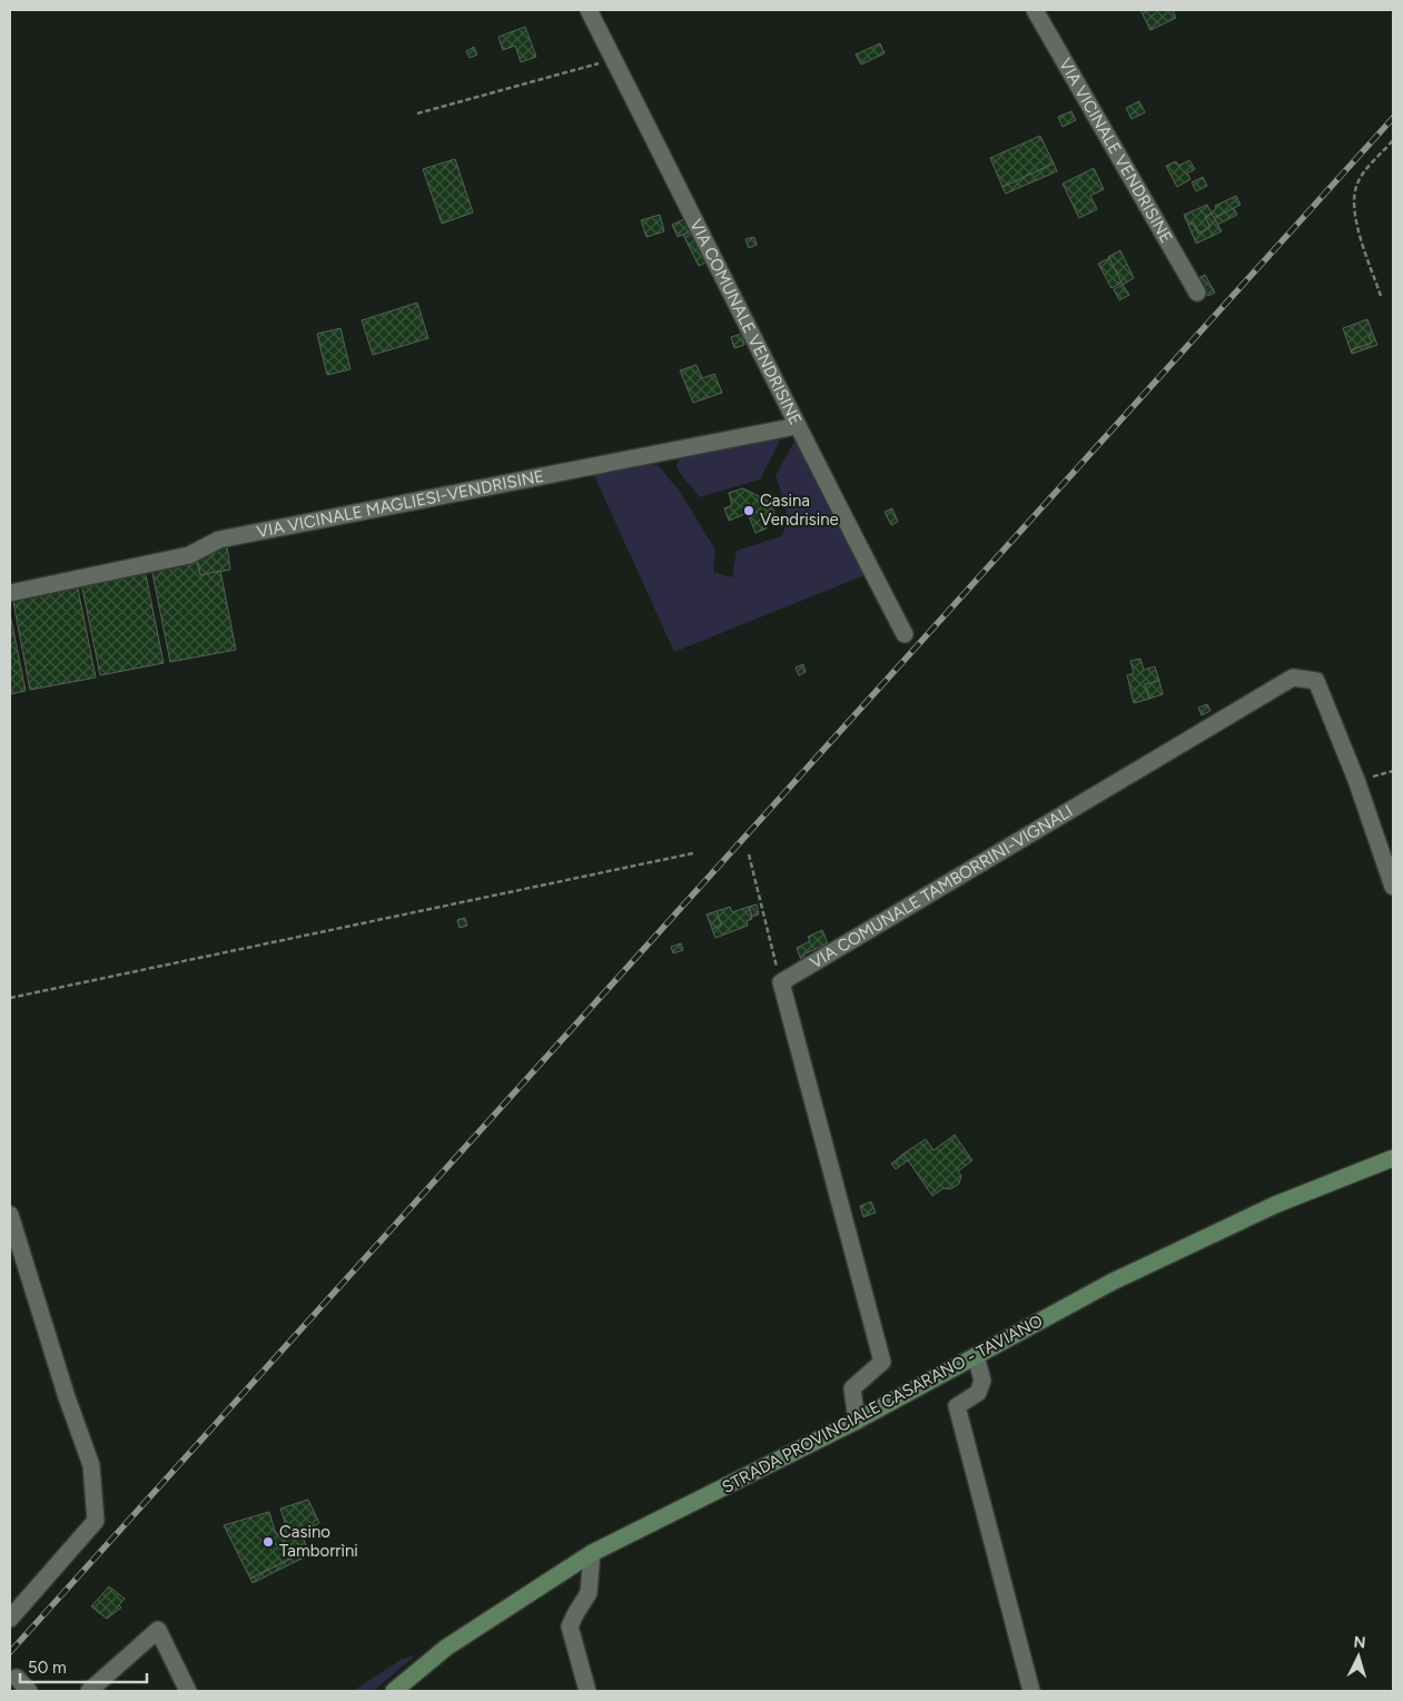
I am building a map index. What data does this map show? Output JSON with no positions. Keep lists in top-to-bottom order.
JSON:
{
  "streets": {
    "main road": ["STRADA PROVINCIALE CASARANO - TAVIANO"],
    "street": [
      "VIA VICINALE VENDRISINE",
      "VIA COMUNALE VENDRISINE",
      "VIA VICINALE MAGLIESI-VENDRISINE",
      "VIA COMUNALE TAMBORRINI-VIGNALI"
    ]
  },
  "crossings": [
    ["VIA COMUNALE VENDRISINE", "VIA VICINALE MAGLIESI-VENDRISINE"]
  ],
  "places": ["Casina Vendrisine", "Casino Tamborrìni"],
  "scale_bar": "50 m",
  "north": "top"
}
